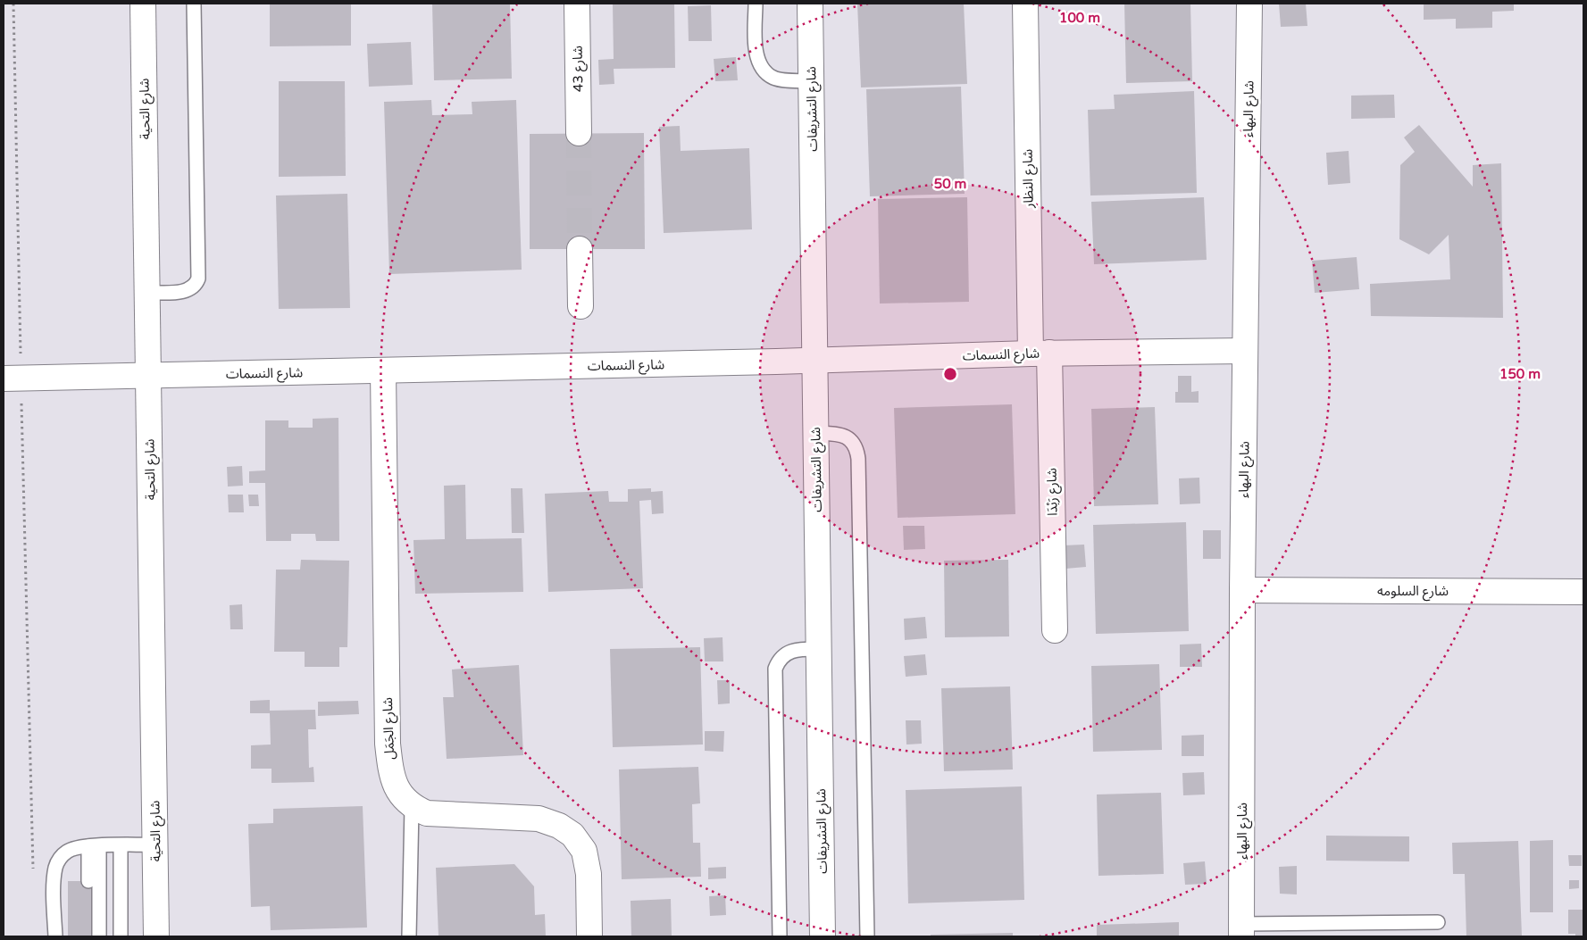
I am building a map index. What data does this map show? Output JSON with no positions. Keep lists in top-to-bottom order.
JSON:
{
  "streets": {
    "street": [
      "شارع 43",
      "شارع التحية",
      "شارع التشريفات",
      "شارع البهاء",
      "شارع النظار",
      "شارع النسمات",
      "شارع رَبْدَا",
      "شارع السلومه",
      "شارع الجَمَل"
    ]
  },
  "crossings": [
    ["شارع التحية", "شارع النسمات"],
    ["شارع التشريفات", "شارع النسمات"],
    ["شارع البهاء", "شارع النسمات"],
    ["شارع البهاء", "شارع السلومه"],
    ["شارع النظار", "شارع النسمات"],
    ["شارع النظار", "شارع رَبْدَا"],
    ["شارع النسمات", "شارع رَبْدَا"],
    ["شارع النسمات", "شارع الجَمَل"]
  ],
  "rings": ["100 m", "50 m", "150 m"]
}
